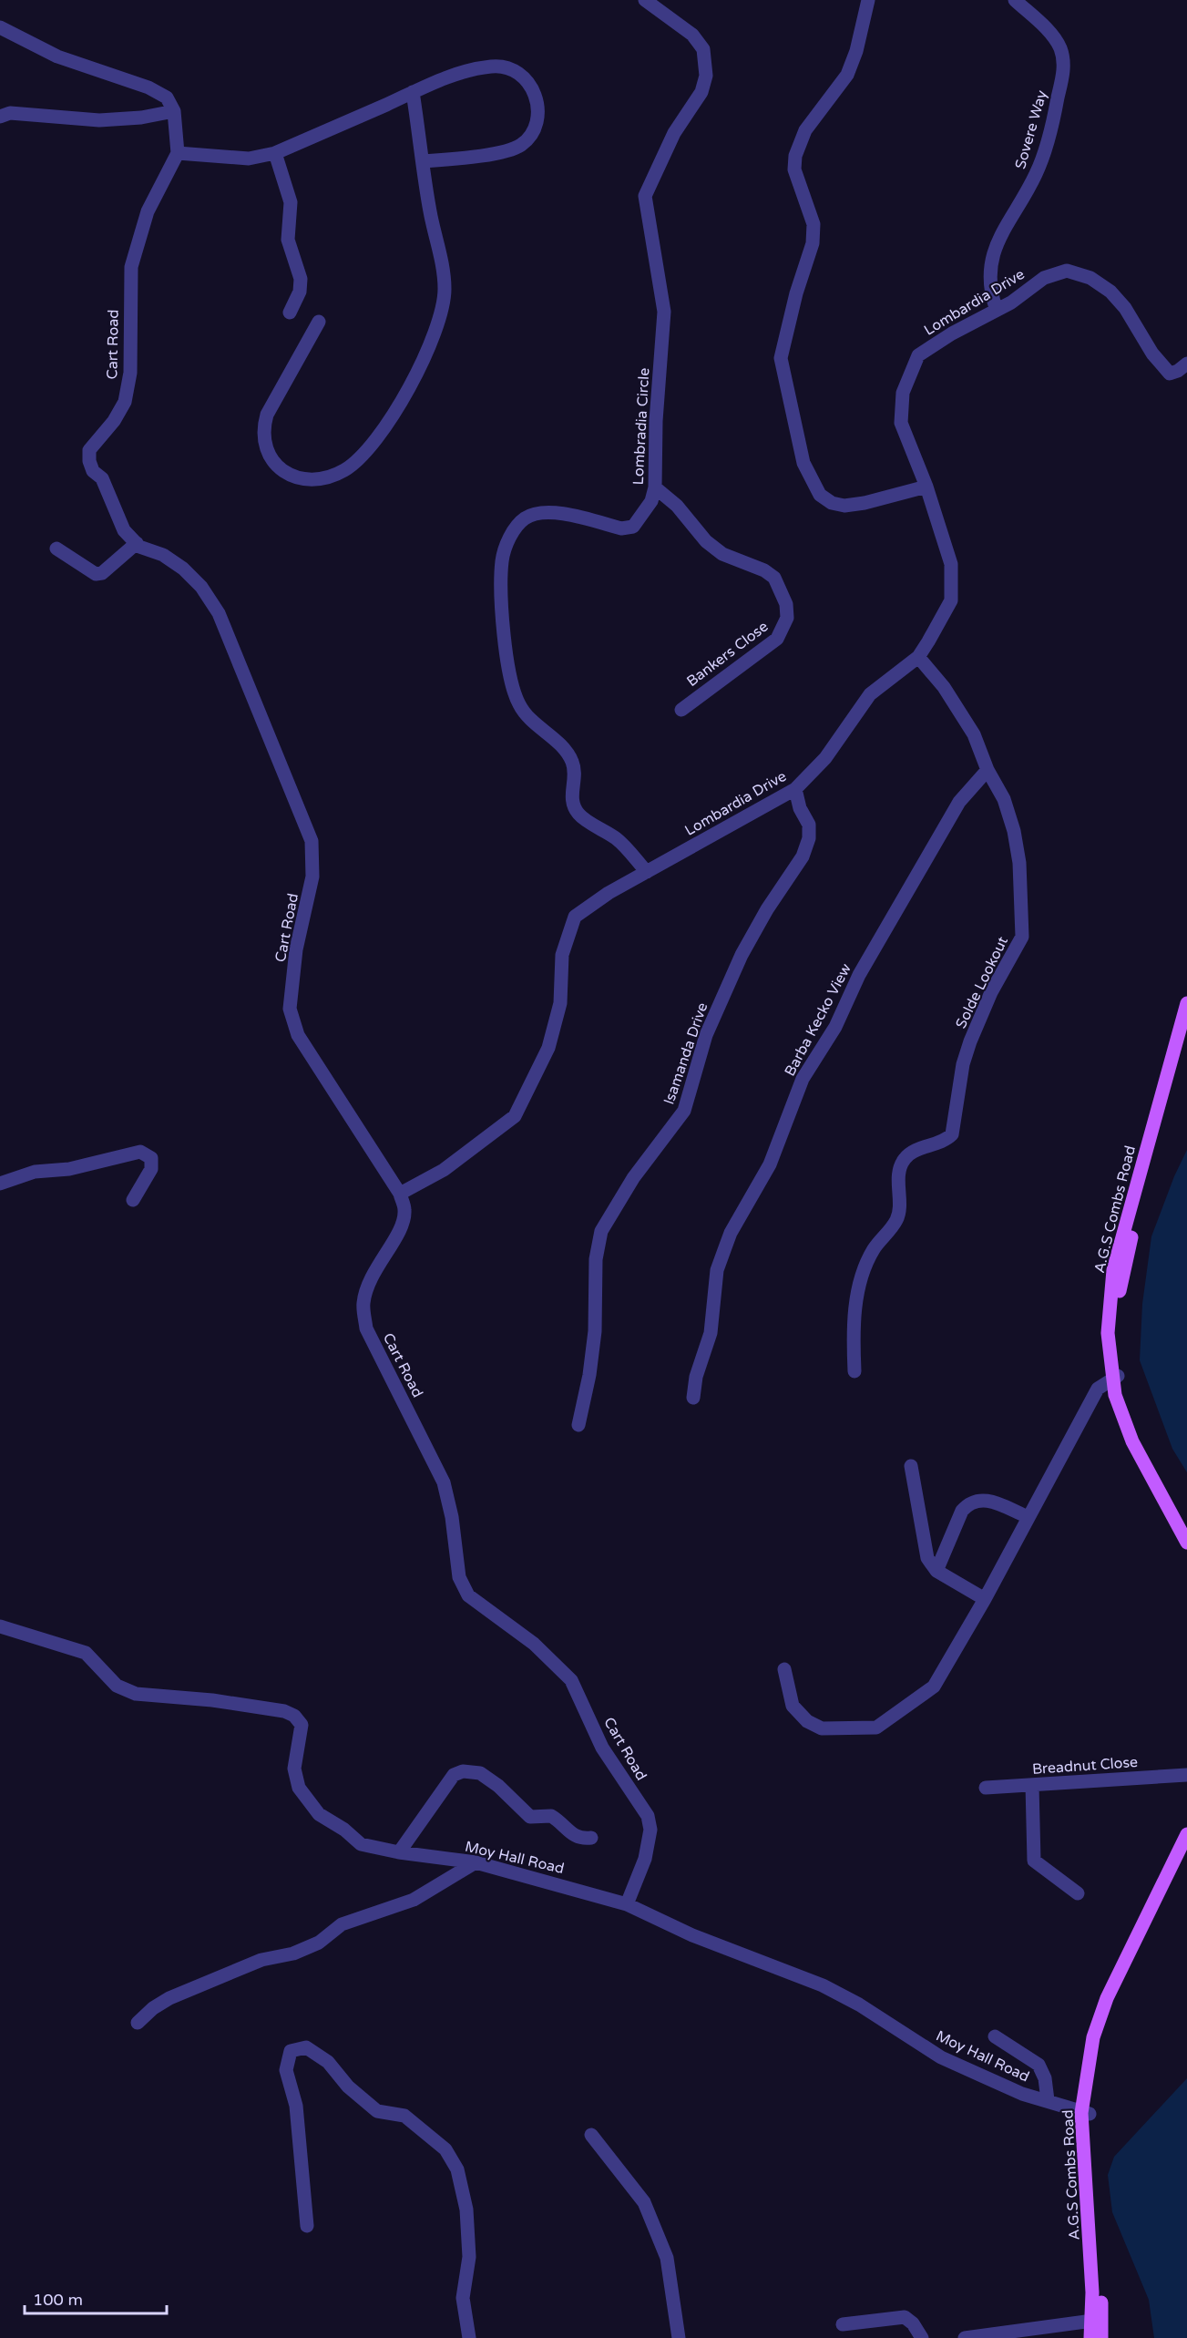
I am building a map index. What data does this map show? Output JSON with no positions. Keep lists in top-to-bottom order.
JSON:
{
  "streets": {
    "main road": ["A.G.S Combs Road"],
    "street": [
      "Sovere Way",
      "Lombardia Drive",
      "Cart Road",
      "Lombradia Circle",
      "Bankers Close",
      "Solde Lookout",
      "Barba Kecko View",
      "Isamanda Drive",
      "Breadnut Close",
      "Moy Hall Road"
    ]
  },
  "crossings": [
    ["Sovere Way", "Lombardia Drive"],
    ["Lombardia Drive", "Cart Road"],
    ["Lombardia Drive", "Lombradia Circle"],
    ["Lombardia Drive", "Solde Lookout"],
    ["Lombardia Drive", "Isamanda Drive"],
    ["Cart Road", "Moy Hall Road"],
    ["Lombradia Circle", "Bankers Close"],
    ["Solde Lookout", "Barba Kecko View"],
    ["A.G.S Combs Road", "Moy Hall Road"]
  ],
  "scale_bar": "100 m"
}
